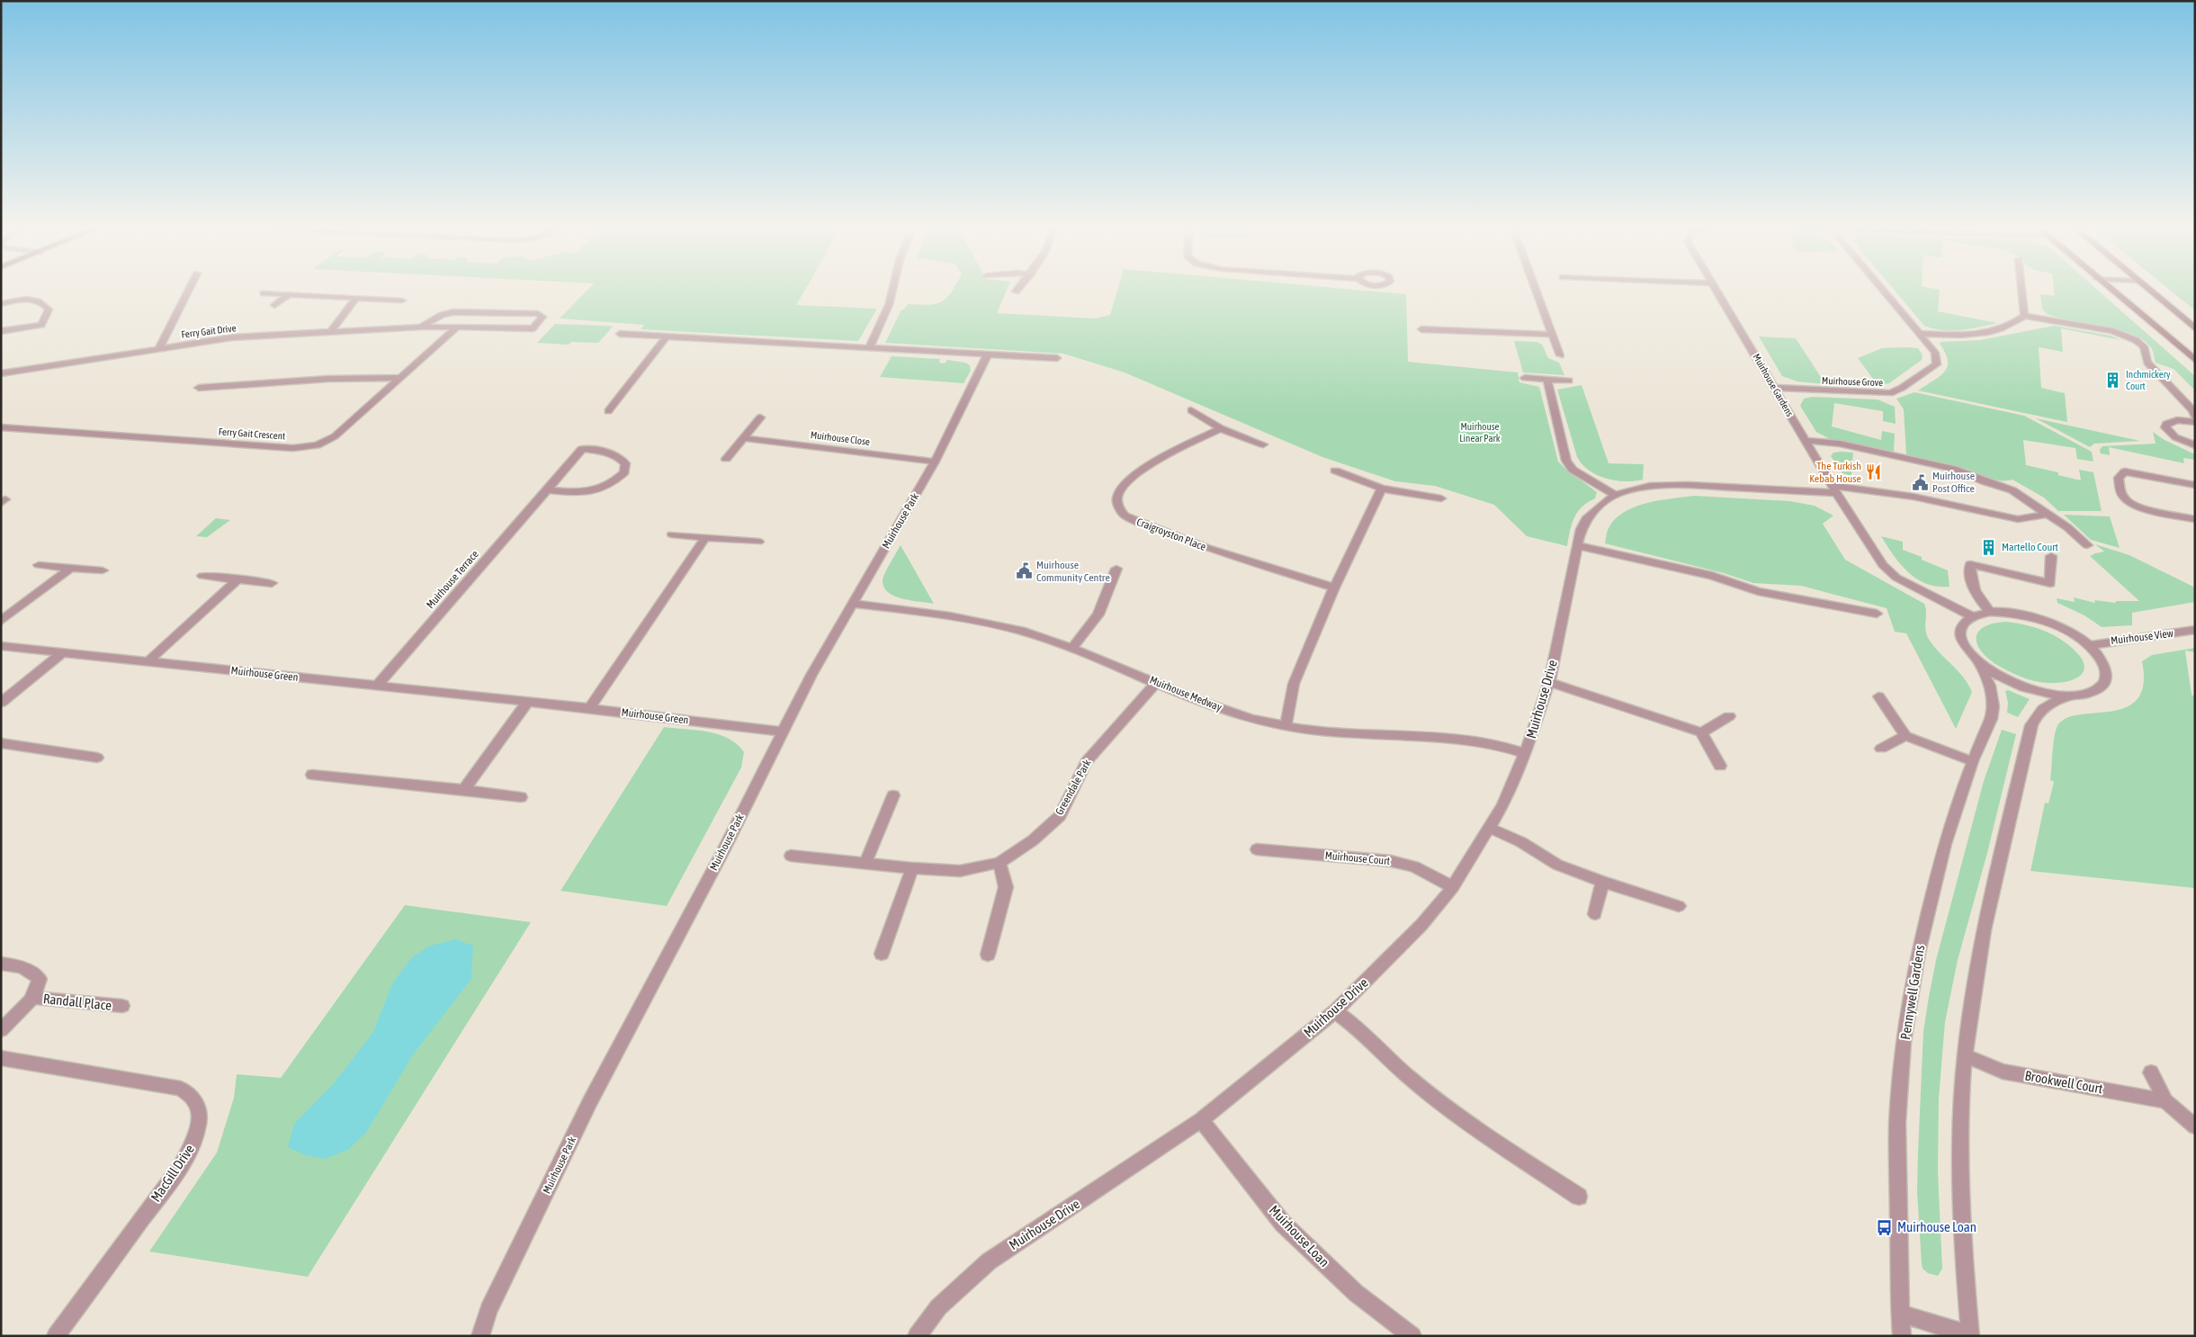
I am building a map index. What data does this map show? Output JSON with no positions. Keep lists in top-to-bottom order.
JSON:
{
  "streets": {
    "street": [
      "Ferry Gait Drive",
      "Muirhouse Grove",
      "Muirhouse Gardens",
      "Ferry Gait Crescent",
      "Muirhouse Close",
      "Muirhouse Park",
      "Craigroyston Place",
      "Muirhouse Terrace",
      "Muirhouse View",
      "Muirhouse Green",
      "Muirhouse Medway",
      "Muirhouse Drive",
      "Greendale Park",
      "Muirhouse Court",
      "Pennywell Gardens",
      "Randall Place",
      "Brookwell Court",
      "MacGill Drive",
      "Muirhouse Loan"
    ]
  },
  "crossings": [
    ["Ferry Gait Drive", "Ferry Gait Crescent"],
    ["Muirhouse Grove", "Muirhouse Gardens"],
    ["Muirhouse Gardens", "Muirhouse Drive"],
    ["Muirhouse Gardens", "Pennywell Gardens"],
    ["Muirhouse Close", "Muirhouse Park"],
    ["Muirhouse Park", "Muirhouse Green"],
    ["Muirhouse Park", "Muirhouse Medway"],
    ["Muirhouse Terrace", "Muirhouse Green"],
    ["Muirhouse View", "Pennywell Gardens"],
    ["Muirhouse Medway", "Muirhouse Drive"],
    ["Muirhouse Medway", "Greendale Park"],
    ["Muirhouse Drive", "Muirhouse Court"],
    ["Muirhouse Drive", "Muirhouse Loan"],
    ["Pennywell Gardens", "Brookwell Court"]
  ],
  "parks": ["Muirhouse Linear Park"],
  "places": {
    "building": ["Inchmickery Court", "Martello Court"],
    "restaurant": ["The Turkish Kebab House"],
    "public building": ["Muirhouse Post Office", "Muirhouse Community Centre"],
    "bus stop": ["Muirhouse Loan"]
  }
}
